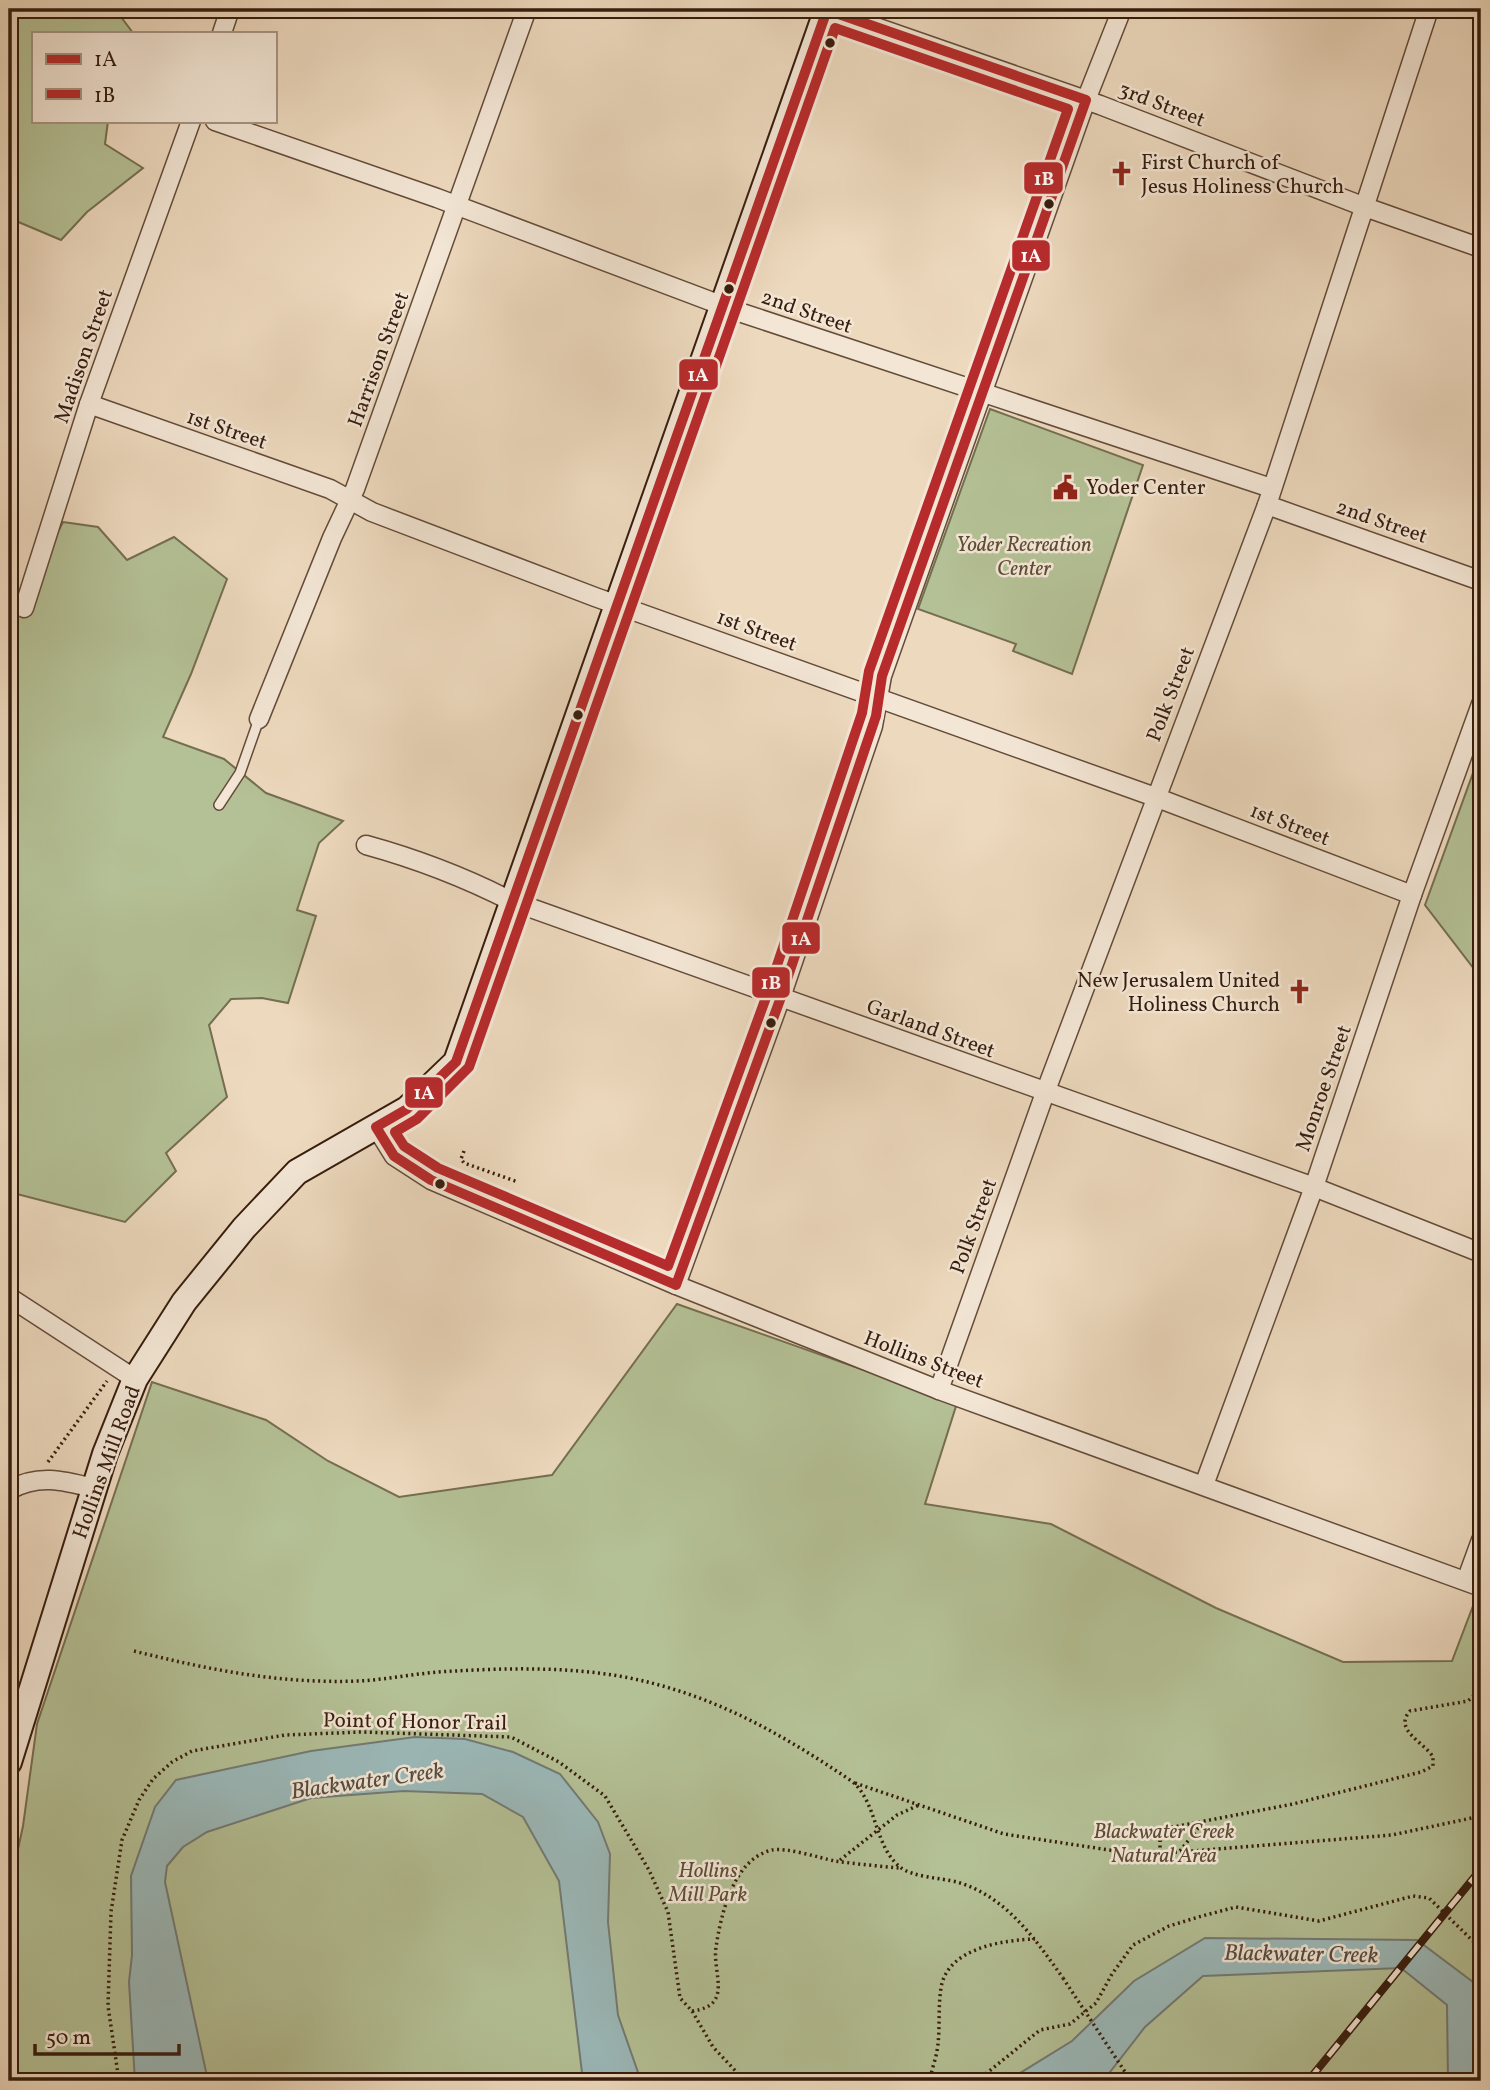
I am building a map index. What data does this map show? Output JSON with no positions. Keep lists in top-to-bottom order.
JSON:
{
  "streets": {
    "street": [
      "3rd Street",
      "2nd Street",
      "Madison Street",
      "Harrison Street",
      "1st Street",
      "Polk Street",
      "Garland Street",
      "Monroe Street",
      "Hollins Street",
      "Hollins Mill Road"
    ],
    "path": ["Point of Honor Trail"]
  },
  "crossings": [
    ["3rd Street", "Polk Street"],
    ["3rd Street", "Hollins Mill Road"],
    ["2nd Street", "Harrison Street"],
    ["2nd Street", "Polk Street"],
    ["2nd Street", "Hollins Mill Road"],
    ["Madison Street", "1st Street"],
    ["Harrison Street", "1st Street"],
    ["1st Street", "Polk Street"],
    ["1st Street", "Monroe Street"],
    ["1st Street", "Hollins Mill Road"],
    ["Polk Street", "Garland Street"],
    ["Polk Street", "Hollins Street"],
    ["Garland Street", "Monroe Street"],
    ["Garland Street", "Hollins Mill Road"],
    ["Monroe Street", "Hollins Street"],
    ["Hollins Street", "Hollins Mill Road"]
  ],
  "water": ["Blackwater Creek"],
  "parks": ["Yoder Recreation Center", "Blackwater Creek Natural Area", "Hollins Mill Park"],
  "places": {
    "church": ["First Church of Jesus Holiness Church", "New Jerusalem United Holiness Church"],
    "public building": ["Yoder Center"]
  },
  "lines": ["transit line 1A", "transit line 1B"],
  "legend": ["1A", "1B"],
  "scale_bar": "50 m"
}
